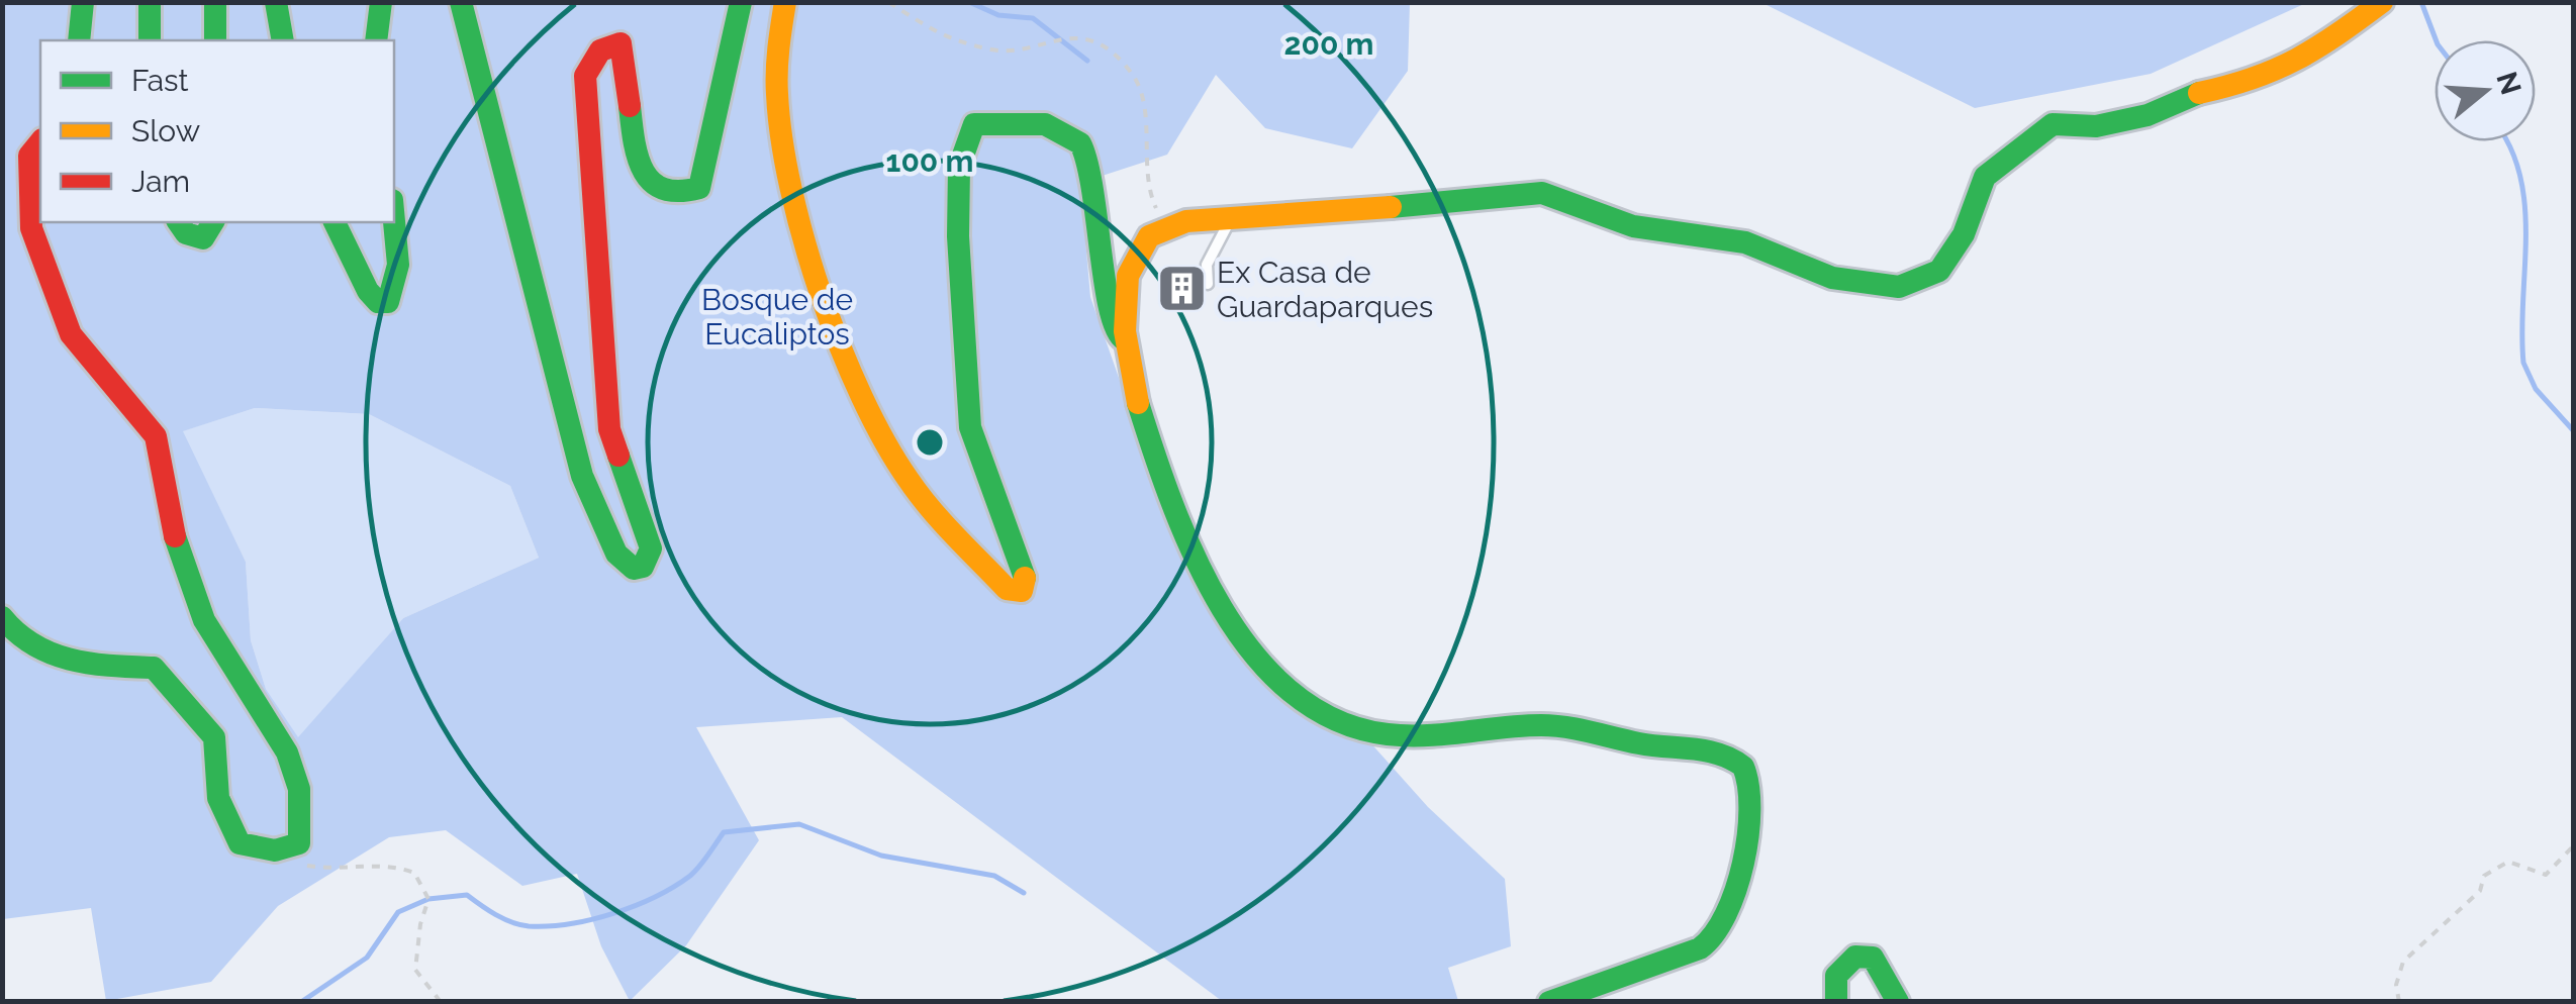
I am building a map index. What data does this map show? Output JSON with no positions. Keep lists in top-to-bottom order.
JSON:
{
  "parks": ["Bosque de Eucaliptos"],
  "places": {
    "building": ["Ex Casa de Guardaparques"]
  },
  "legend": ["Fast", "Slow", "Jam"],
  "north": "right",
  "rings": ["200 m", "100 m"]
}
